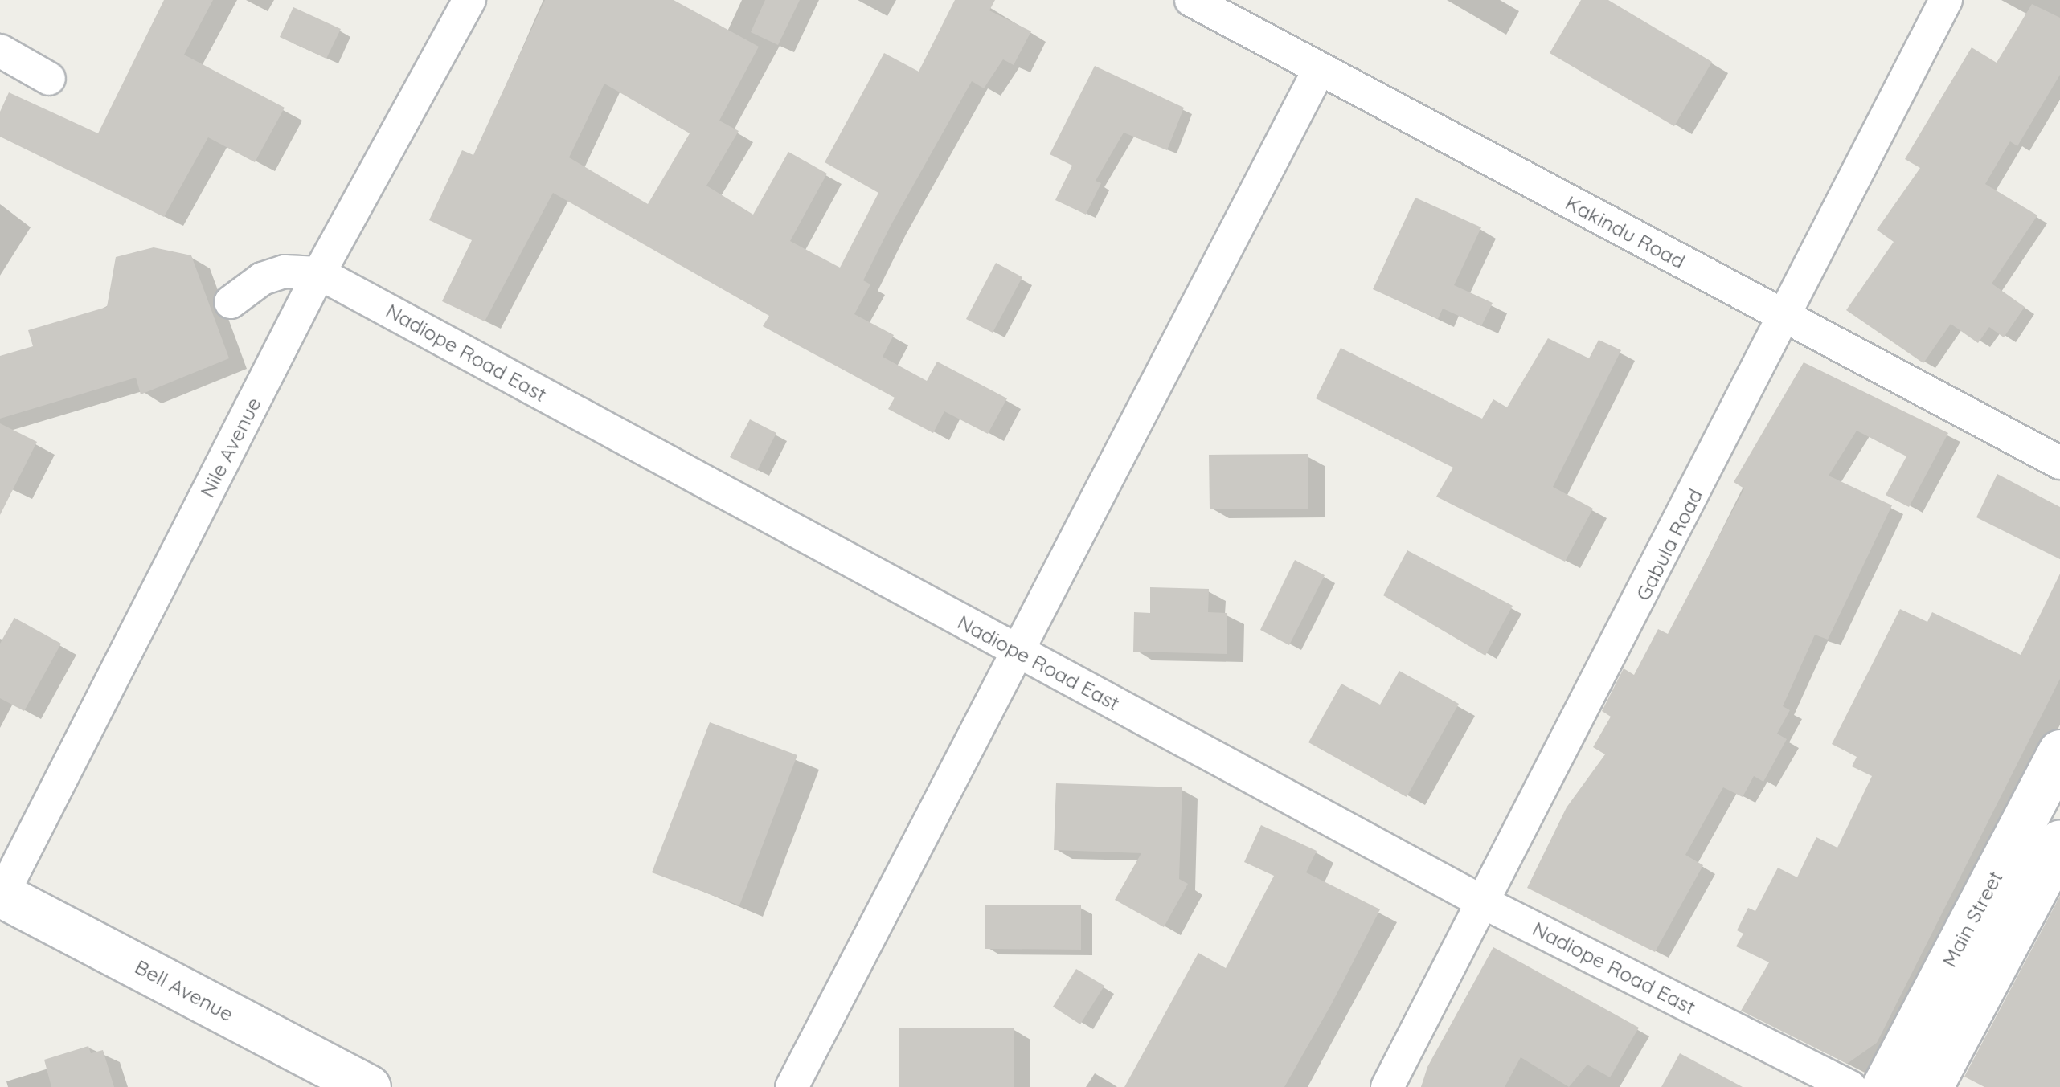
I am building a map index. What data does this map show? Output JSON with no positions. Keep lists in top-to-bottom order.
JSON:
{
  "streets": {
    "street": [
      "Kakindu Road",
      "Nadiope Road East",
      "Nile Avenue",
      "Gabula Road",
      "Main Street",
      "Bell Avenue"
    ]
  },
  "crossings": [
    ["Kakindu Road", "Gabula Road"],
    ["Nadiope Road East", "Nile Avenue"],
    ["Nadiope Road East", "Gabula Road"],
    ["Nile Avenue", "Bell Avenue"]
  ]
}
